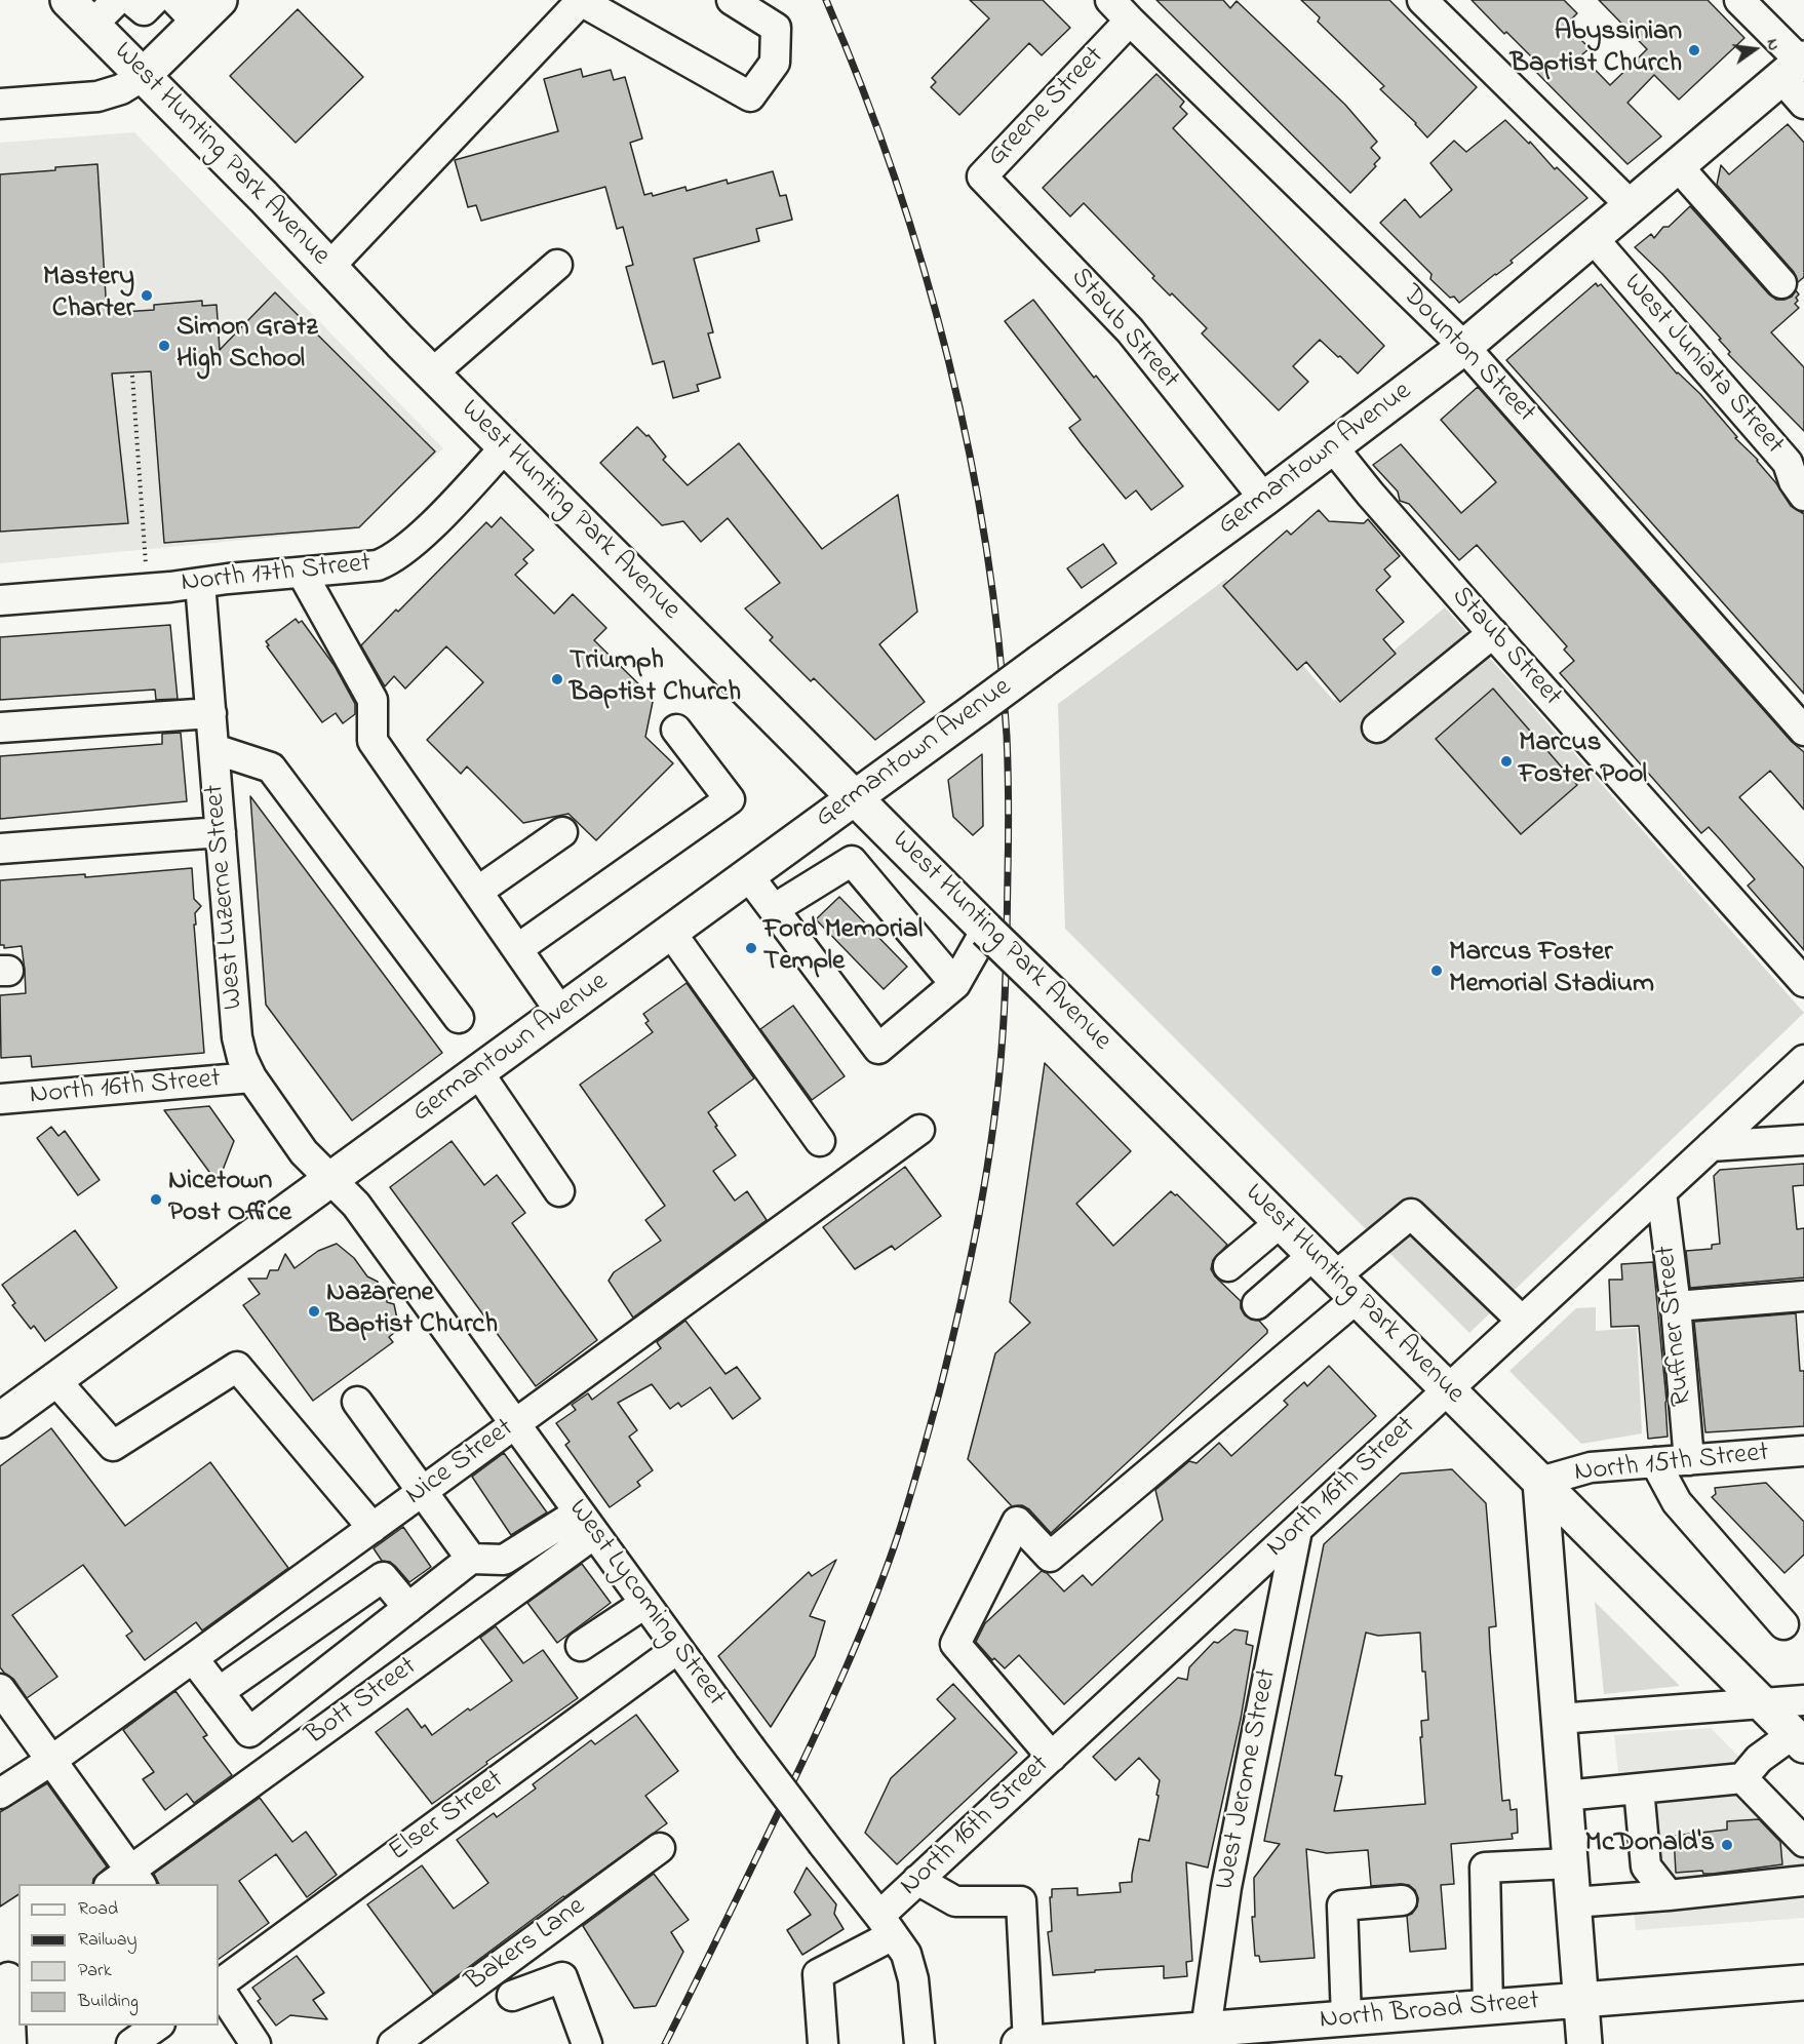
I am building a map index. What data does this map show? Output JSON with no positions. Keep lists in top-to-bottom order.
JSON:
{
  "streets": {
    "main road": ["West Hunting Park Avenue", "Germantown Avenue", "North Broad Street"],
    "street": [
      "Greene Street",
      "Staub Street",
      "Dounton Street",
      "West Juniata Street",
      "North 17th Street",
      "West Luzerne Street",
      "North 16th Street",
      "Ruffner Street",
      "Nice Street",
      "North 15th Street",
      "West Lycoming Street",
      "Bott Street",
      "West Jerome Street",
      "Elser Street",
      "Bakers Lane"
    ]
  },
  "crossings": [
    ["Greene Street", "Staub Street"],
    ["Greene Street", "Dounton Street"],
    ["West Hunting Park Avenue", "Germantown Avenue"],
    ["West Hunting Park Avenue", "North 17th Street"],
    ["West Hunting Park Avenue", "North 16th Street"],
    ["West Hunting Park Avenue", "North 15th Street"],
    ["Staub Street", "Germantown Avenue"],
    ["Dounton Street", "Germantown Avenue"],
    ["West Juniata Street", "Germantown Avenue"],
    ["Germantown Avenue", "West Luzerne Street"],
    ["Germantown Avenue", "West Lycoming Street"],
    ["North 17th Street", "West Luzerne Street"],
    ["West Luzerne Street", "North 16th Street"],
    ["West Luzerne Street", "West Lycoming Street"],
    ["North 16th Street", "Ruffner Street"],
    ["North 16th Street", "West Lycoming Street"],
    ["North 16th Street", "West Jerome Street"],
    ["Ruffner Street", "North 15th Street"],
    ["Nice Street", "West Lycoming Street"],
    ["West Lycoming Street", "Bott Street"],
    ["West Lycoming Street", "Elser Street"],
    ["West Jerome Street", "North Broad Street"]
  ],
  "places": [
    "Abyssinian Baptist Church",
    "Mastery Charter",
    "Simon Gratz High School",
    "Triumph Baptist Church",
    "Marcus Foster Pool",
    "Ford Memorial Temple",
    "Marcus Foster Memorial Stadium",
    "Nicetown Post Office",
    "Nazarene Baptist Church",
    "McDonald's"
  ],
  "legend": [
    "Road",
    "Railway",
    "Park",
    "Building"
  ],
  "north": "right"
}
